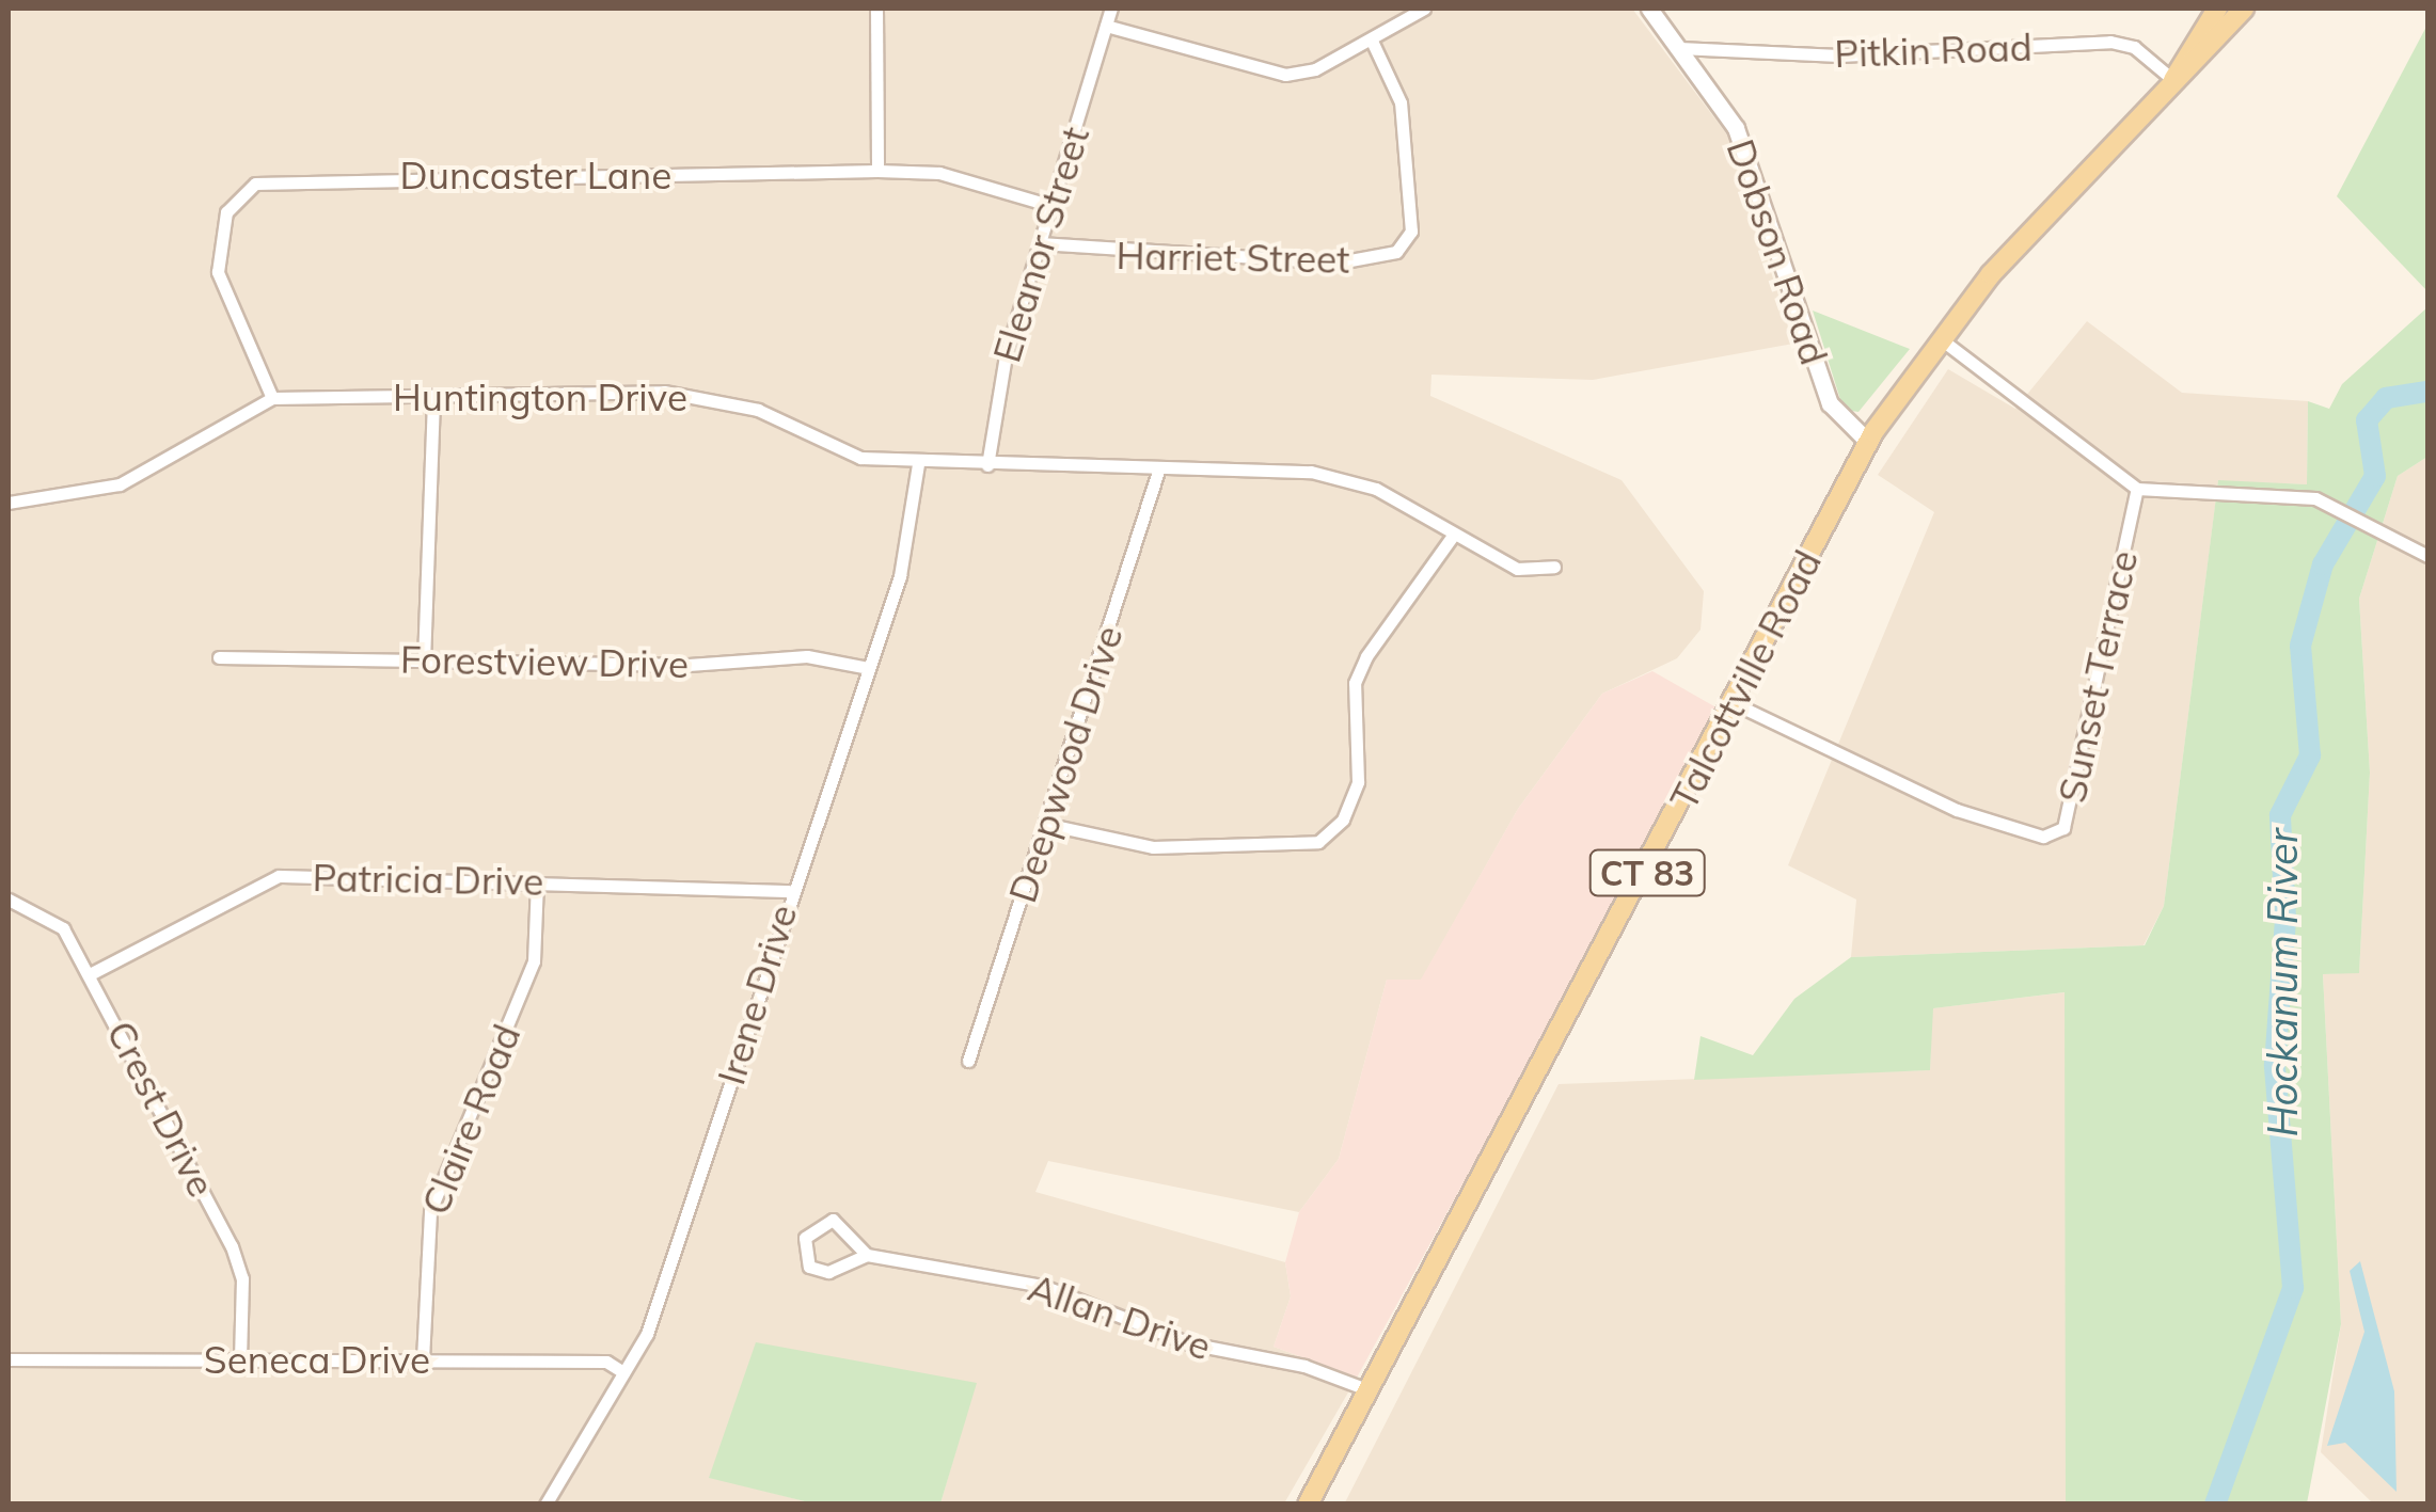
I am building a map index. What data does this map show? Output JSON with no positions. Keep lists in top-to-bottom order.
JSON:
{
  "streets": {
    "main road": ["Talcottville Road", "CT 83"],
    "street": [
      "Pitkin Road",
      "Duncaster Lane",
      "Eleanor Street",
      "Dobson Road",
      "Harriet Street",
      "Huntington Drive",
      "Forestview Drive",
      "Sunset Terrace",
      "Deepwood Drive",
      "Patricia Drive",
      "Irene Drive",
      "Crest Drive",
      "Claire Road",
      "Allan Drive",
      "Seneca Drive"
    ]
  },
  "crossings": [
    ["Pitkin Road", "Dobson Road"],
    ["Pitkin Road", "Talcottville Road"],
    ["Duncaster Lane", "Eleanor Street"],
    ["Duncaster Lane", "Huntington Drive"],
    ["Eleanor Street", "Harriet Street"],
    ["Eleanor Street", "Huntington Drive"],
    ["Dobson Road", "Talcottville Road"],
    ["Huntington Drive", "Deepwood Drive"],
    ["Huntington Drive", "Irene Drive"],
    ["Forestview Drive", "Irene Drive"],
    ["Sunset Terrace", "Talcottville Road"],
    ["Talcottville Road", "Allan Drive"],
    ["Patricia Drive", "Irene Drive"],
    ["Patricia Drive", "Crest Drive"],
    ["Patricia Drive", "Claire Road"],
    ["Irene Drive", "Seneca Drive"],
    ["Crest Drive", "Seneca Drive"],
    ["Claire Road", "Seneca Drive"]
  ],
  "water": ["Hockanum River"]
}
